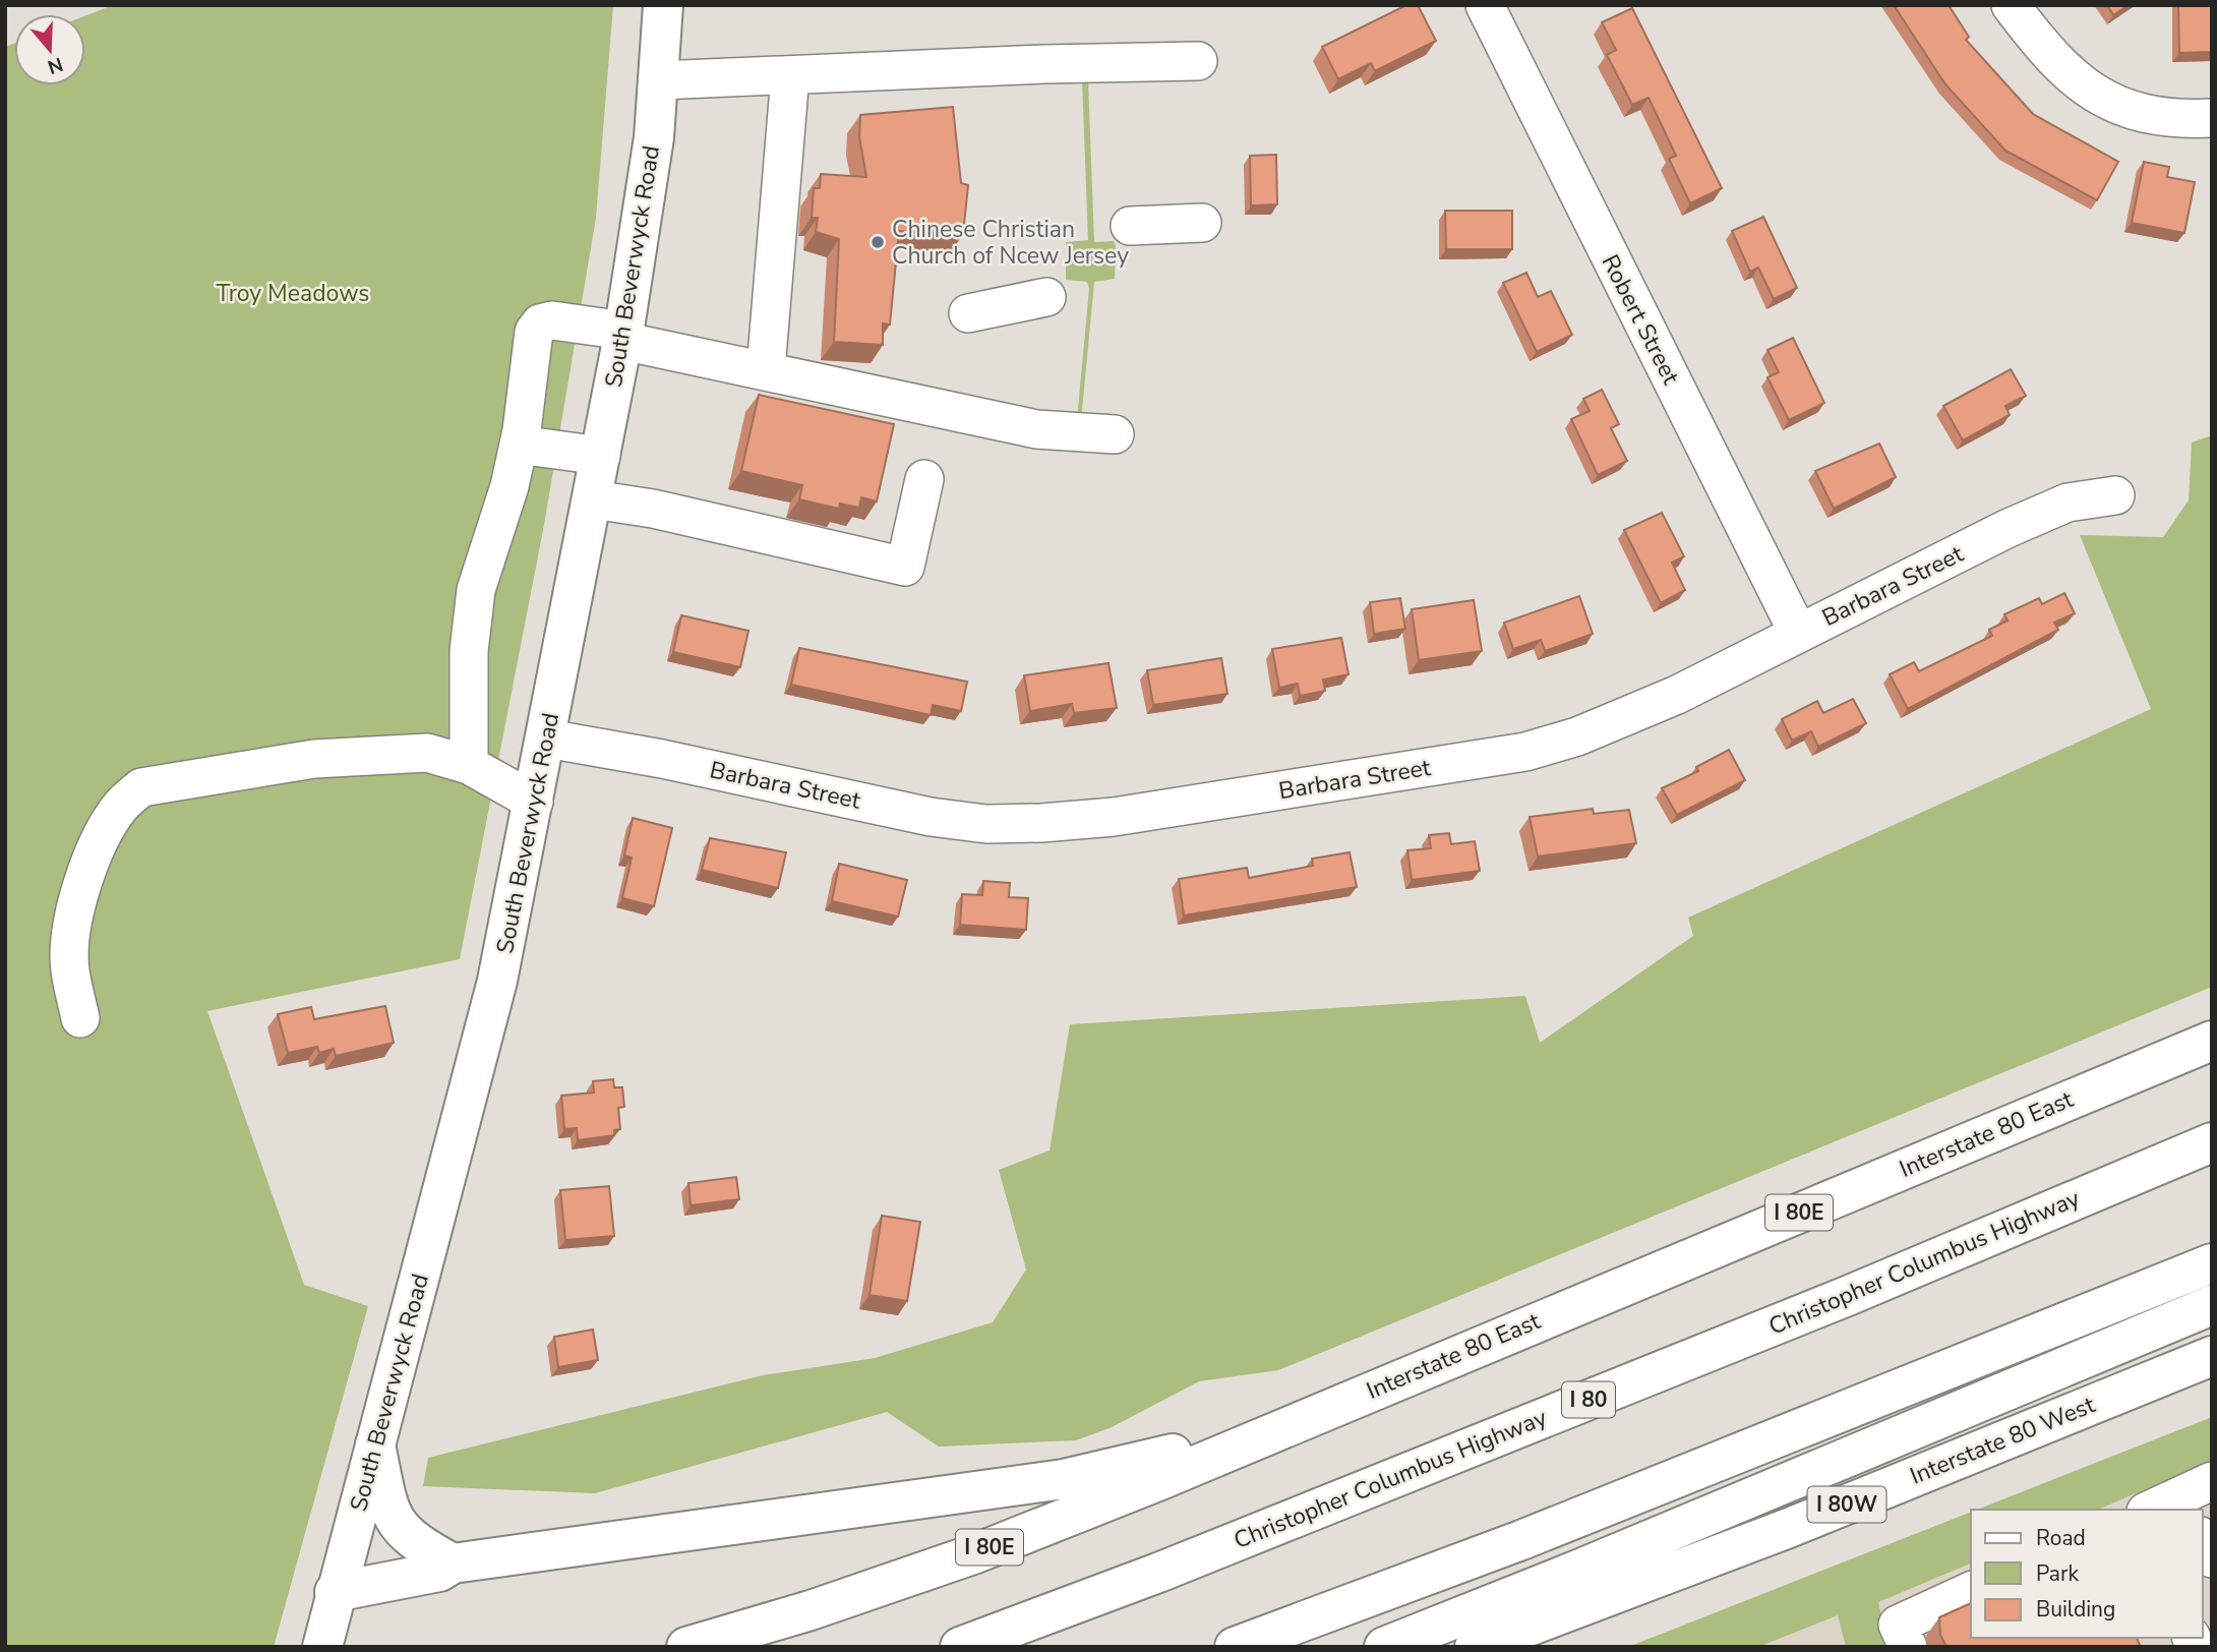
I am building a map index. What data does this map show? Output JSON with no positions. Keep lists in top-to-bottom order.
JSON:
{
  "streets": {
    "main road": [
      "South Beverwyck Road",
      "Interstate 80 East",
      "I 80E",
      "Christopher Columbus Highway",
      "I 80",
      "Interstate 80 West",
      "I 80W"
    ],
    "street": ["Robert Street", "Barbara Street"]
  },
  "crossings": [
    ["South Beverwyck Road", "Barbara Street"],
    ["Robert Street", "Barbara Street"]
  ],
  "parks": ["Troy Meadows"],
  "places": ["Chinese Christian Church of Ncew Jersey"],
  "legend": ["Road", "Park", "Building"],
  "north": "bottom"
}
